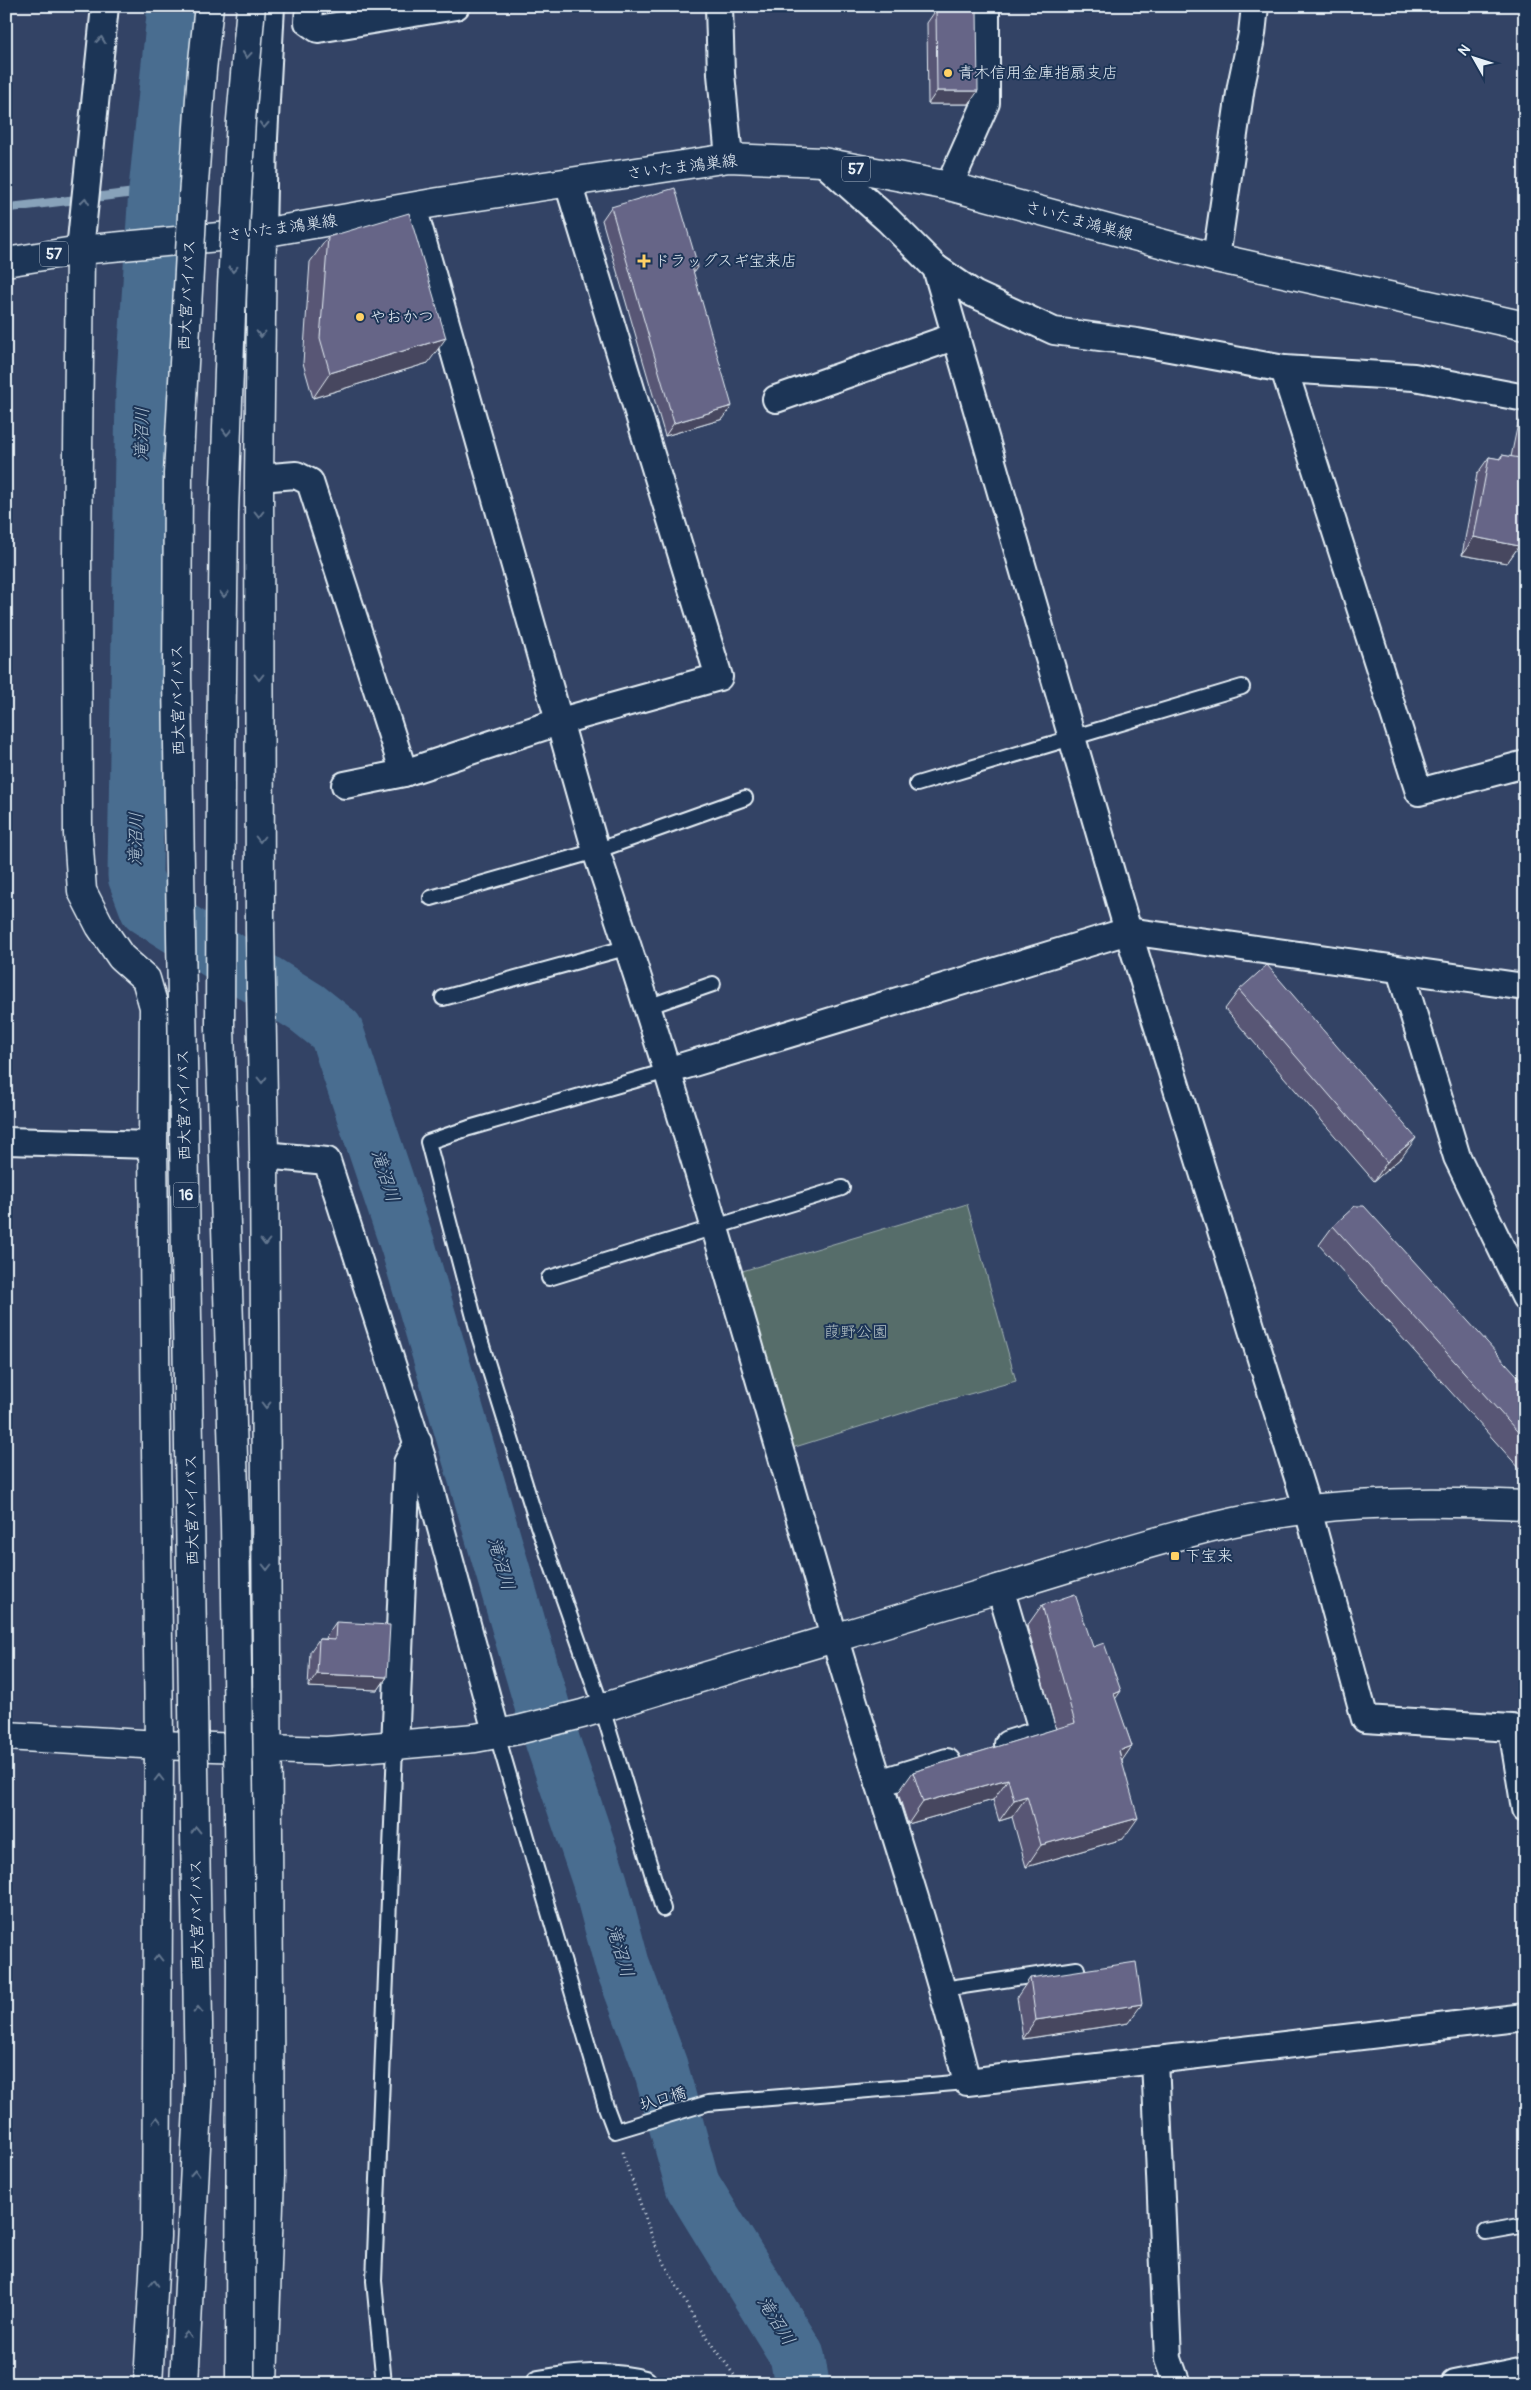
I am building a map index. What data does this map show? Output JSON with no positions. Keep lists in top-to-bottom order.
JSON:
{
  "streets": {
    "main road": [
      "さいたま鴻巣線",
      "57",
      "西大宮バイパス",
      "16"
    ],
    "lane": ["圦口橋"]
  },
  "water": ["滝沼川"],
  "parks": ["葭野公園"],
  "places": {
    "other": ["青木信用金庫指扇支店", "やおかつ"],
    "health": ["ドラッグスギ宝来店"],
    "transit": ["下宝来"]
  },
  "north": "top left"
}
